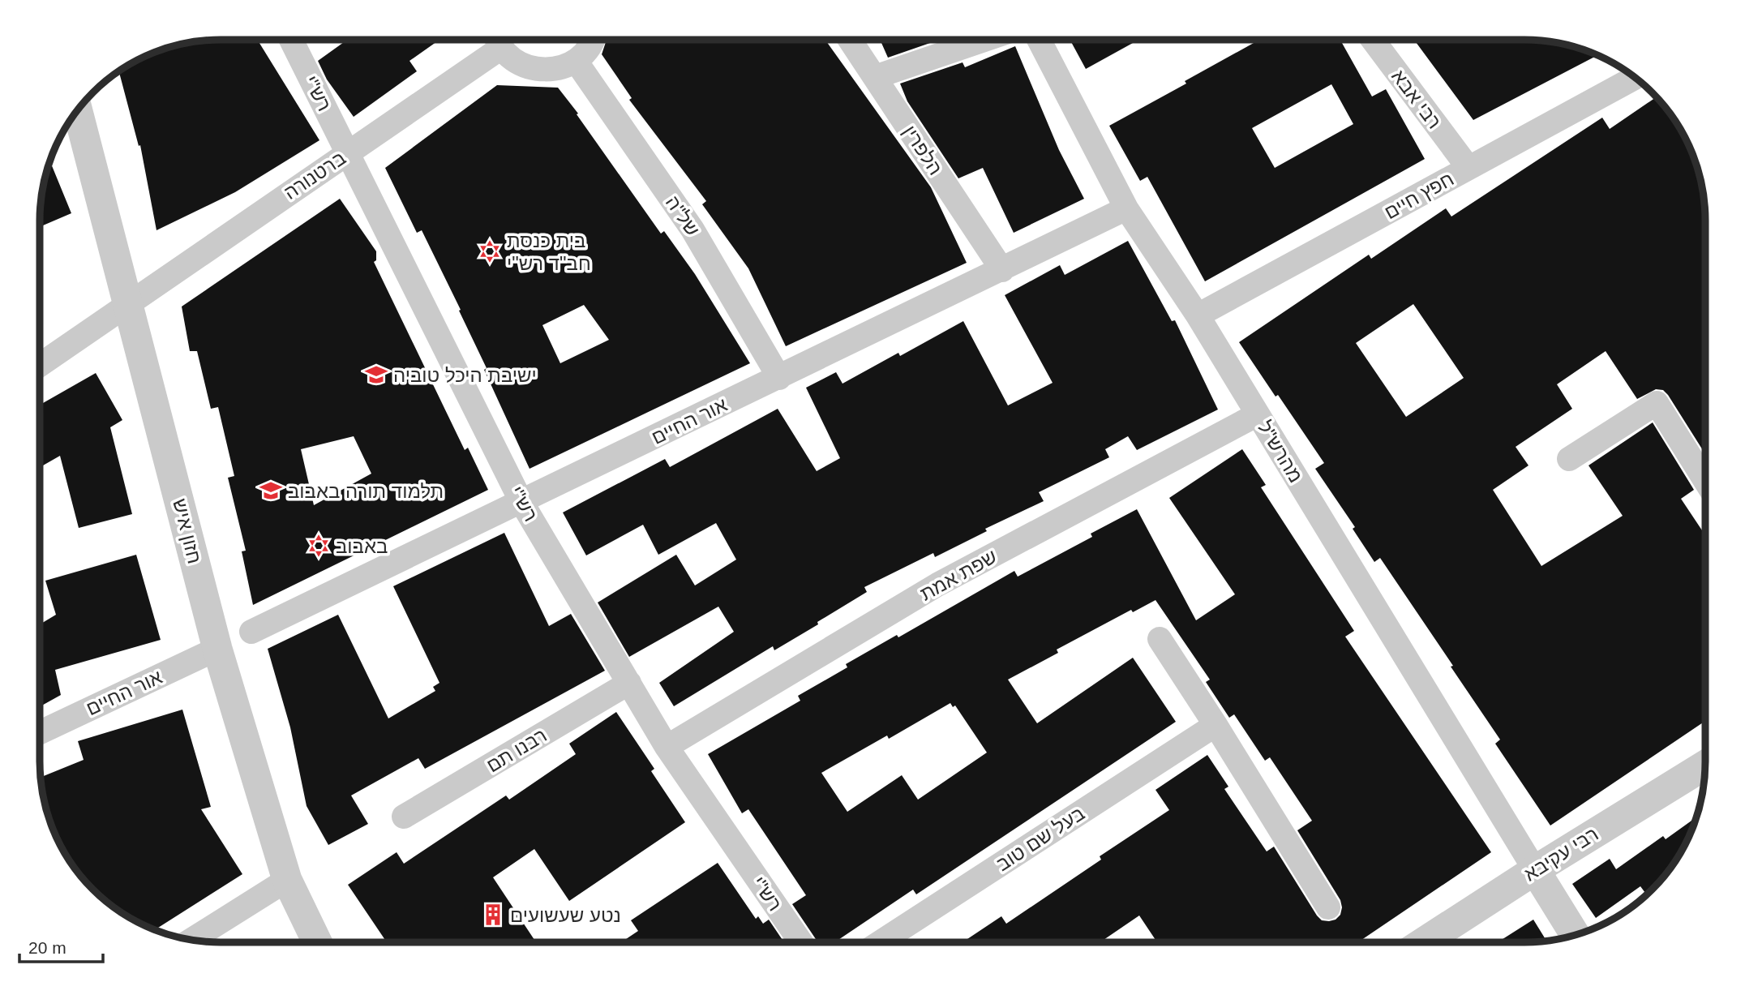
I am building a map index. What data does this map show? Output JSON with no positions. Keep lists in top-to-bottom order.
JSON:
{
  "streets": {
    "street": [
      "רש\"י",
      "רבי אבא",
      "הלפרין",
      "ברטנורה",
      "חפץ חיים",
      "של\"ה",
      "אור החיים",
      "מהרש\"ל",
      "חזון איש",
      "שפת אמת",
      "רבנו תם",
      "בעל שם טוב",
      "רבי עקיבא"
    ]
  },
  "crossings": [
    ["רש\"י", "ברטנורה"],
    ["רש\"י", "אור החיים"],
    ["רש\"י", "שפת אמת"],
    ["רש\"י", "רבנו תם"],
    ["רבי אבא", "חפץ חיים"],
    ["הלפרין", "אור החיים"],
    ["ברטנורה", "חזון איש"],
    ["חפץ חיים", "מהרש\"ל"],
    ["של\"ה", "אור החיים"],
    ["אור החיים", "מהרש\"ל"],
    ["אור החיים", "חזון איש"],
    ["מהרש\"ל", "שפת אמת"],
    ["מהרש\"ל", "רבי עקיבא"]
  ],
  "places": {
    "synagogue": ["בית כנסת חב\"ד רש\"י", "באבוב"],
    "school or university": ["ישיבת היכל טוביה", "תלמוד תורה באבוב"],
    "building": ["נטע שעשועים"]
  },
  "scale_bar": "20 m"
}
